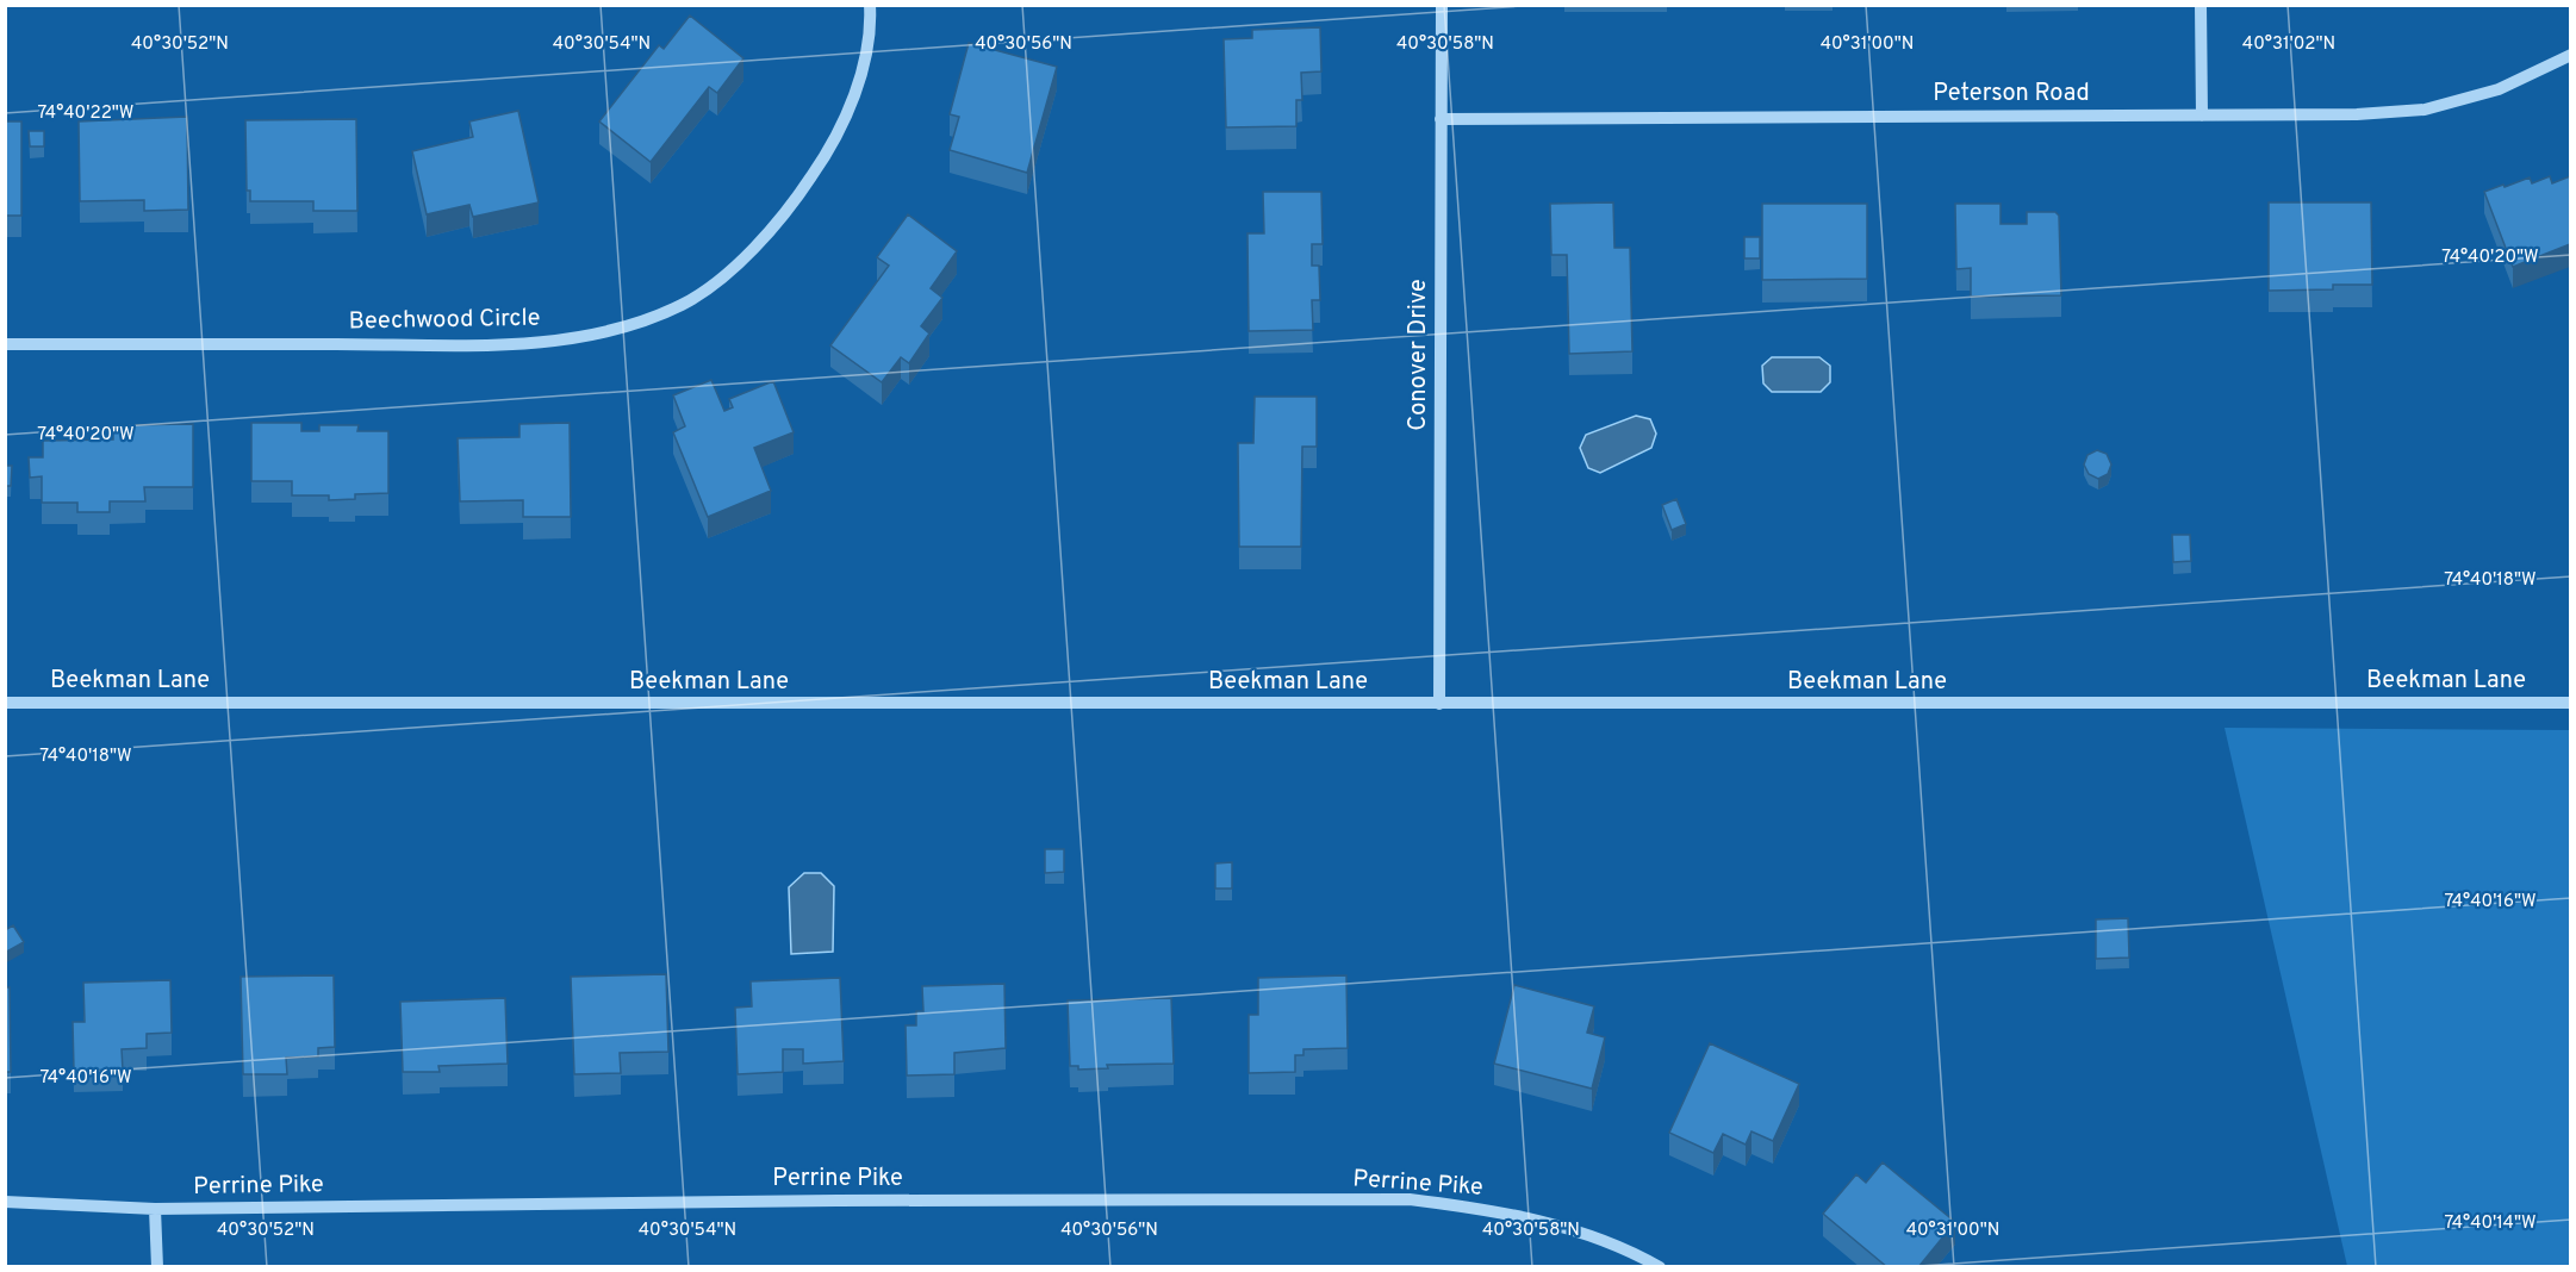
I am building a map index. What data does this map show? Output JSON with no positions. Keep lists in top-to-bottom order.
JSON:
{
  "streets": {
    "street": [
      "Peterson Road",
      "Beechwood Circle",
      "Conover Drive",
      "Beekman Lane",
      "Perrine Pike"
    ]
  },
  "crossings": [
    ["Peterson Road", "Conover Drive"],
    ["Conover Drive", "Beekman Lane"]
  ],
  "coordinates": [
    "40°30'52\"N",
    "40°30'54\"N",
    "40°30'56\"N",
    "40°30'58\"N",
    "40°31'00\"N",
    "40°31'02\"N",
    "74°40'22\"W",
    "74°40'20\"W",
    "74°40'18\"W",
    "74°40'16\"W",
    "74°40'14\"W"
  ]
}
